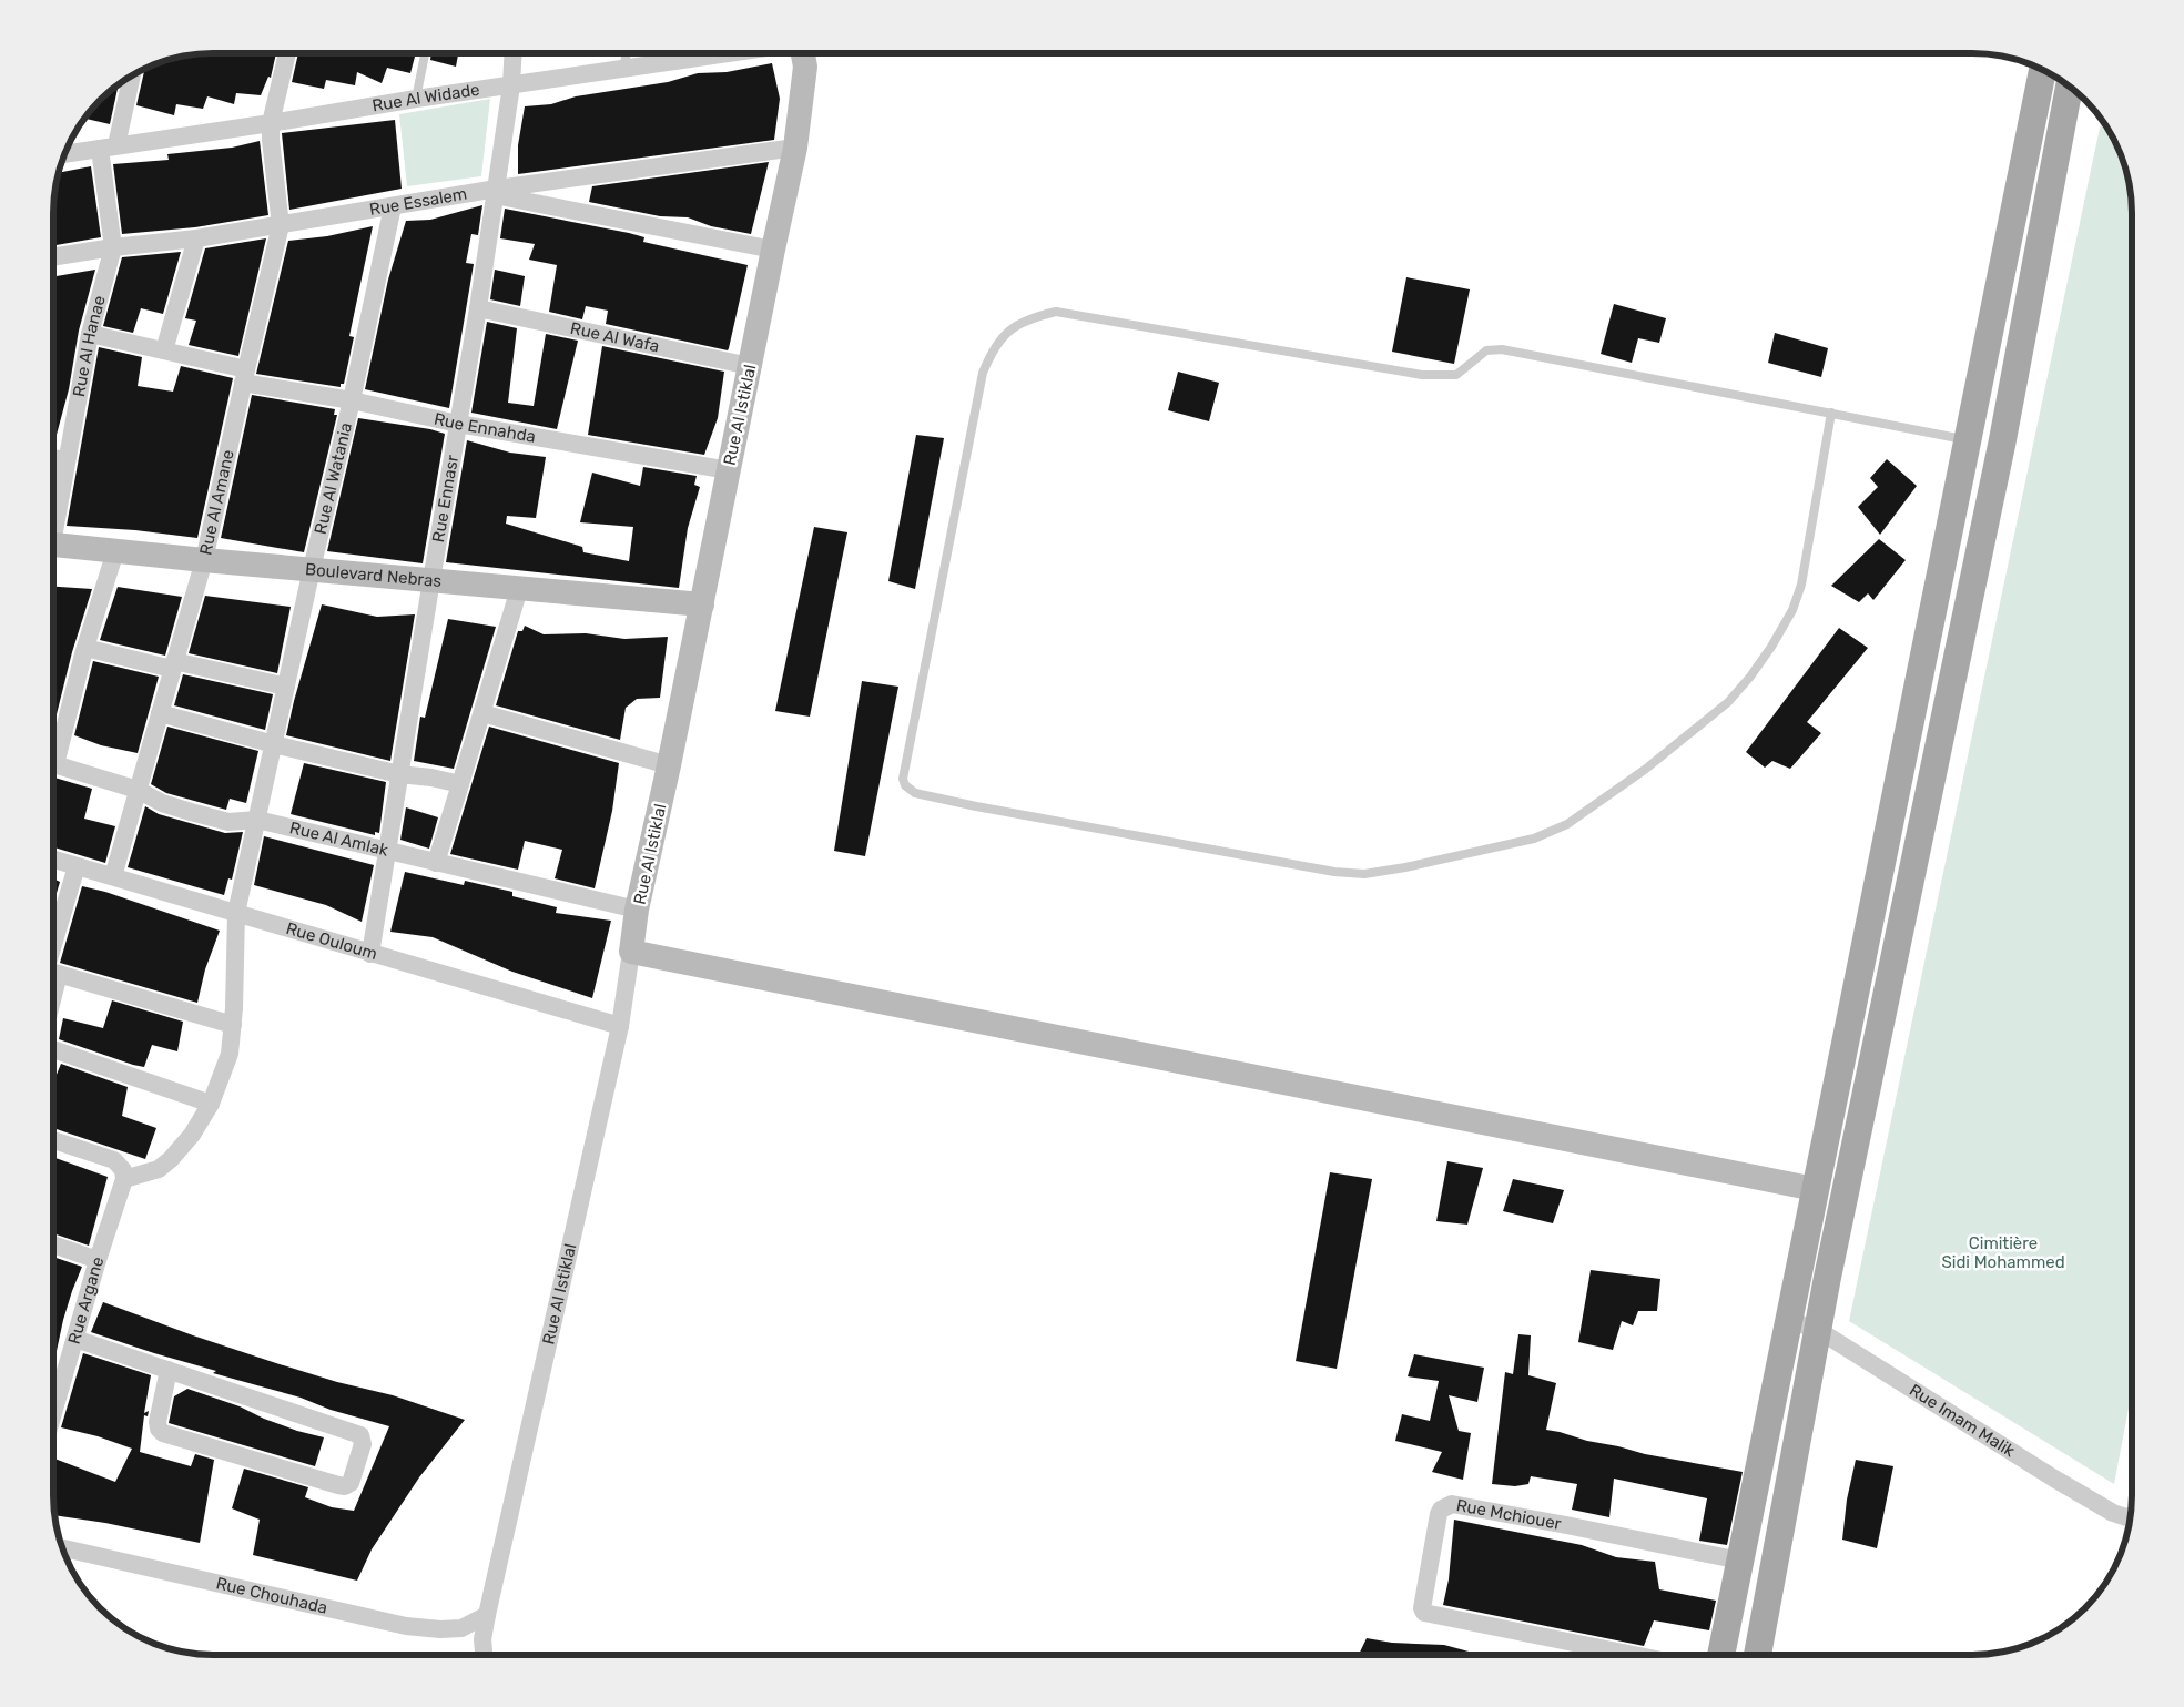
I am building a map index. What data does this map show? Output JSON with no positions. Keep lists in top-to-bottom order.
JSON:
{
  "streets": {
    "street": [
      "Rue Al Widade",
      "Rue Essalem",
      "Rue Al Wafa",
      "Rue Al Hanae",
      "Rue Al Istiklal",
      "Rue Ennahda",
      "Rue Al Watania",
      "Rue Ennasr",
      "Rue Al Amane",
      "Boulevard Nebras",
      "Rue Al Amlak",
      "Rue Ouloum",
      "Rue Argane",
      "Rue Imam Malik",
      "Rue Mchiouer",
      "Rue Chouhada"
    ]
  },
  "crossings": [
    ["Rue Al Widade", "Rue Al Hanae"],
    ["Rue Al Widade", "Rue Ennasr"],
    ["Rue Al Widade", "Rue Al Amane"],
    ["Rue Essalem", "Rue Al Hanae"],
    ["Rue Essalem", "Rue Al Istiklal"],
    ["Rue Essalem", "Rue Al Watania"],
    ["Rue Essalem", "Rue Ennasr"],
    ["Rue Essalem", "Rue Al Amane"],
    ["Rue Al Wafa", "Rue Al Istiklal"],
    ["Rue Al Wafa", "Rue Ennasr"],
    ["Rue Al Hanae", "Rue Ennahda"],
    ["Rue Al Istiklal", "Rue Ennahda"],
    ["Rue Al Istiklal", "Boulevard Nebras"],
    ["Rue Al Istiklal", "Rue Al Amlak"],
    ["Rue Al Istiklal", "Rue Ouloum"],
    ["Rue Al Istiklal", "Rue Chouhada"],
    ["Rue Ennahda", "Rue Al Watania"],
    ["Rue Ennahda", "Rue Ennasr"],
    ["Rue Ennahda", "Rue Al Amane"],
    ["Rue Al Watania", "Boulevard Nebras"],
    ["Rue Al Watania", "Rue Al Amlak"],
    ["Rue Al Watania", "Rue Ouloum"],
    ["Rue Al Watania", "Rue Argane"],
    ["Rue Ennasr", "Boulevard Nebras"],
    ["Rue Ennasr", "Rue Al Amlak"],
    ["Rue Ennasr", "Rue Ouloum"],
    ["Rue Al Amane", "Boulevard Nebras"],
    ["Rue Al Amane", "Rue Al Amlak"],
    ["Rue Al Amane", "Rue Ouloum"]
  ],
  "parks": ["Cimitière Sidi Mohammed"]
}
